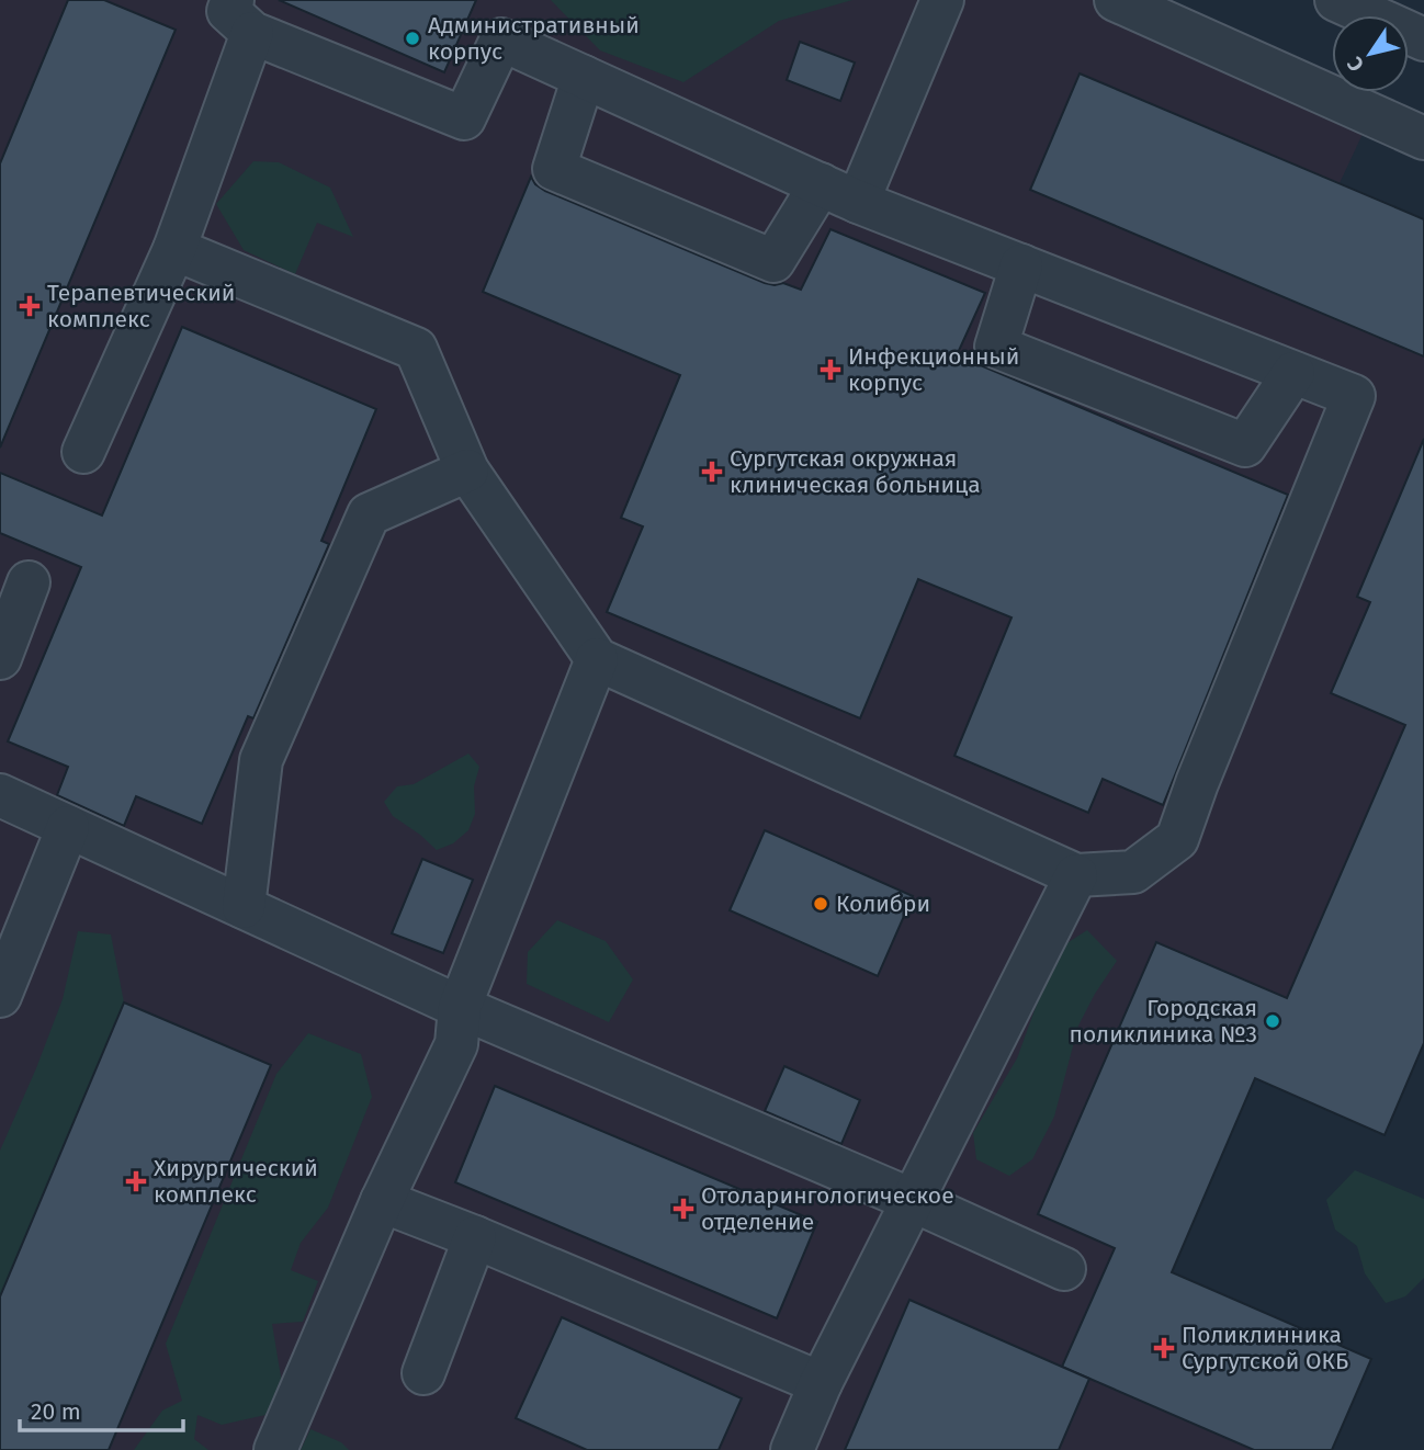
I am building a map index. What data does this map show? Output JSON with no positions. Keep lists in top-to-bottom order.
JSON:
{
  "places": {
    "other": ["Административный корпус", "Колибри", "Городская поликлиника №3"],
    "health": [
      "Терапевтический комплекс",
      "Инфекционный корпус",
      "Сургутская окружная клиническая больница",
      "Хирургический комплекс",
      "Отоларингологическое отделение",
      "Поликлинника Сургутской ОКБ"
    ]
  },
  "scale_bar": "20 m",
  "north": "bottom left"
}
